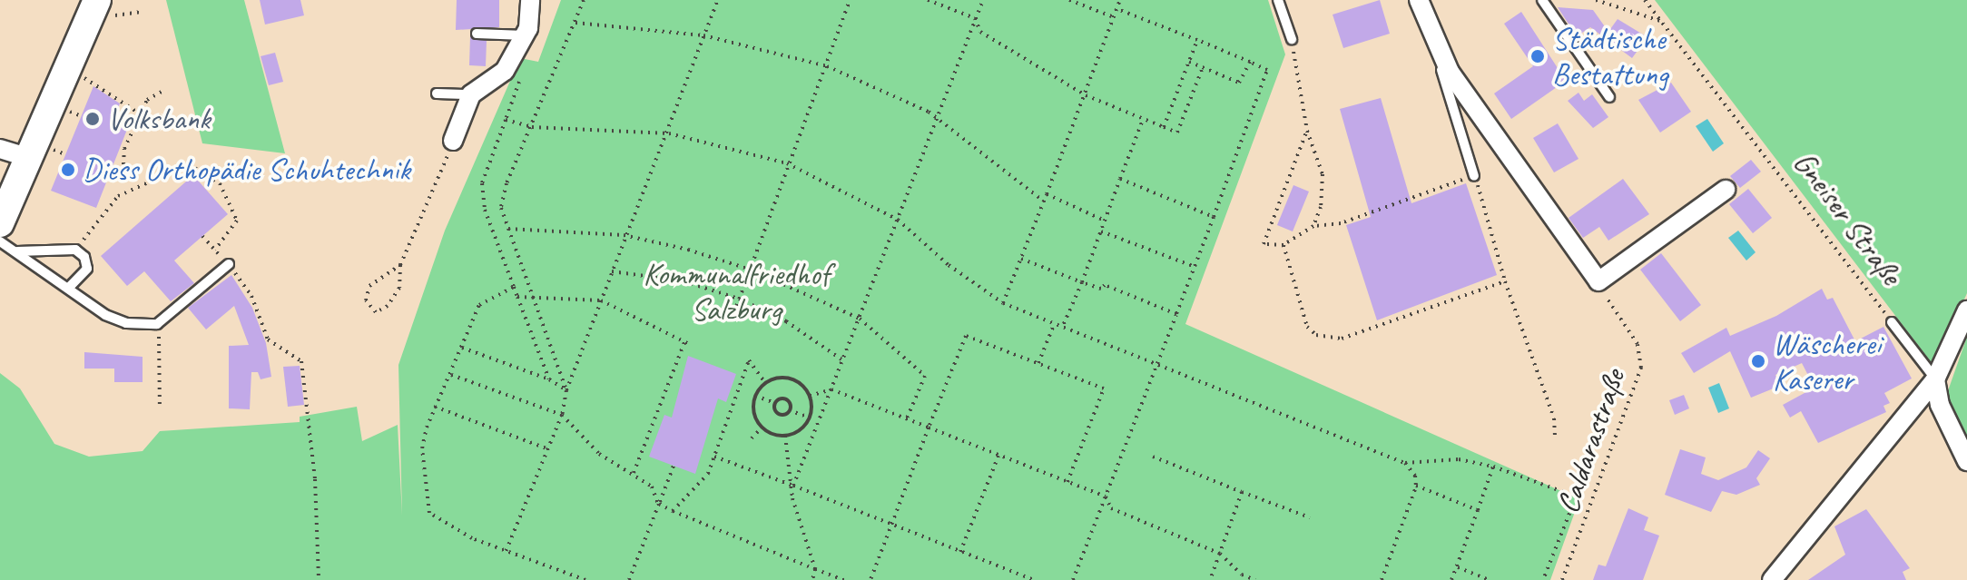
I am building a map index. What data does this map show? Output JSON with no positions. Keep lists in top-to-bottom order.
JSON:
{
  "streets": {
    "street": ["Gneiser Straße"],
    "path": ["Caldarastraße"]
  },
  "parks": ["Kommunalfriedhof Salzburg"],
  "places": [
    "Städtische Bestattung",
    "Volksbank",
    "Diess Orthopädie Schuhtechnik",
    "Wäscherei Kaserer"
  ]
}
